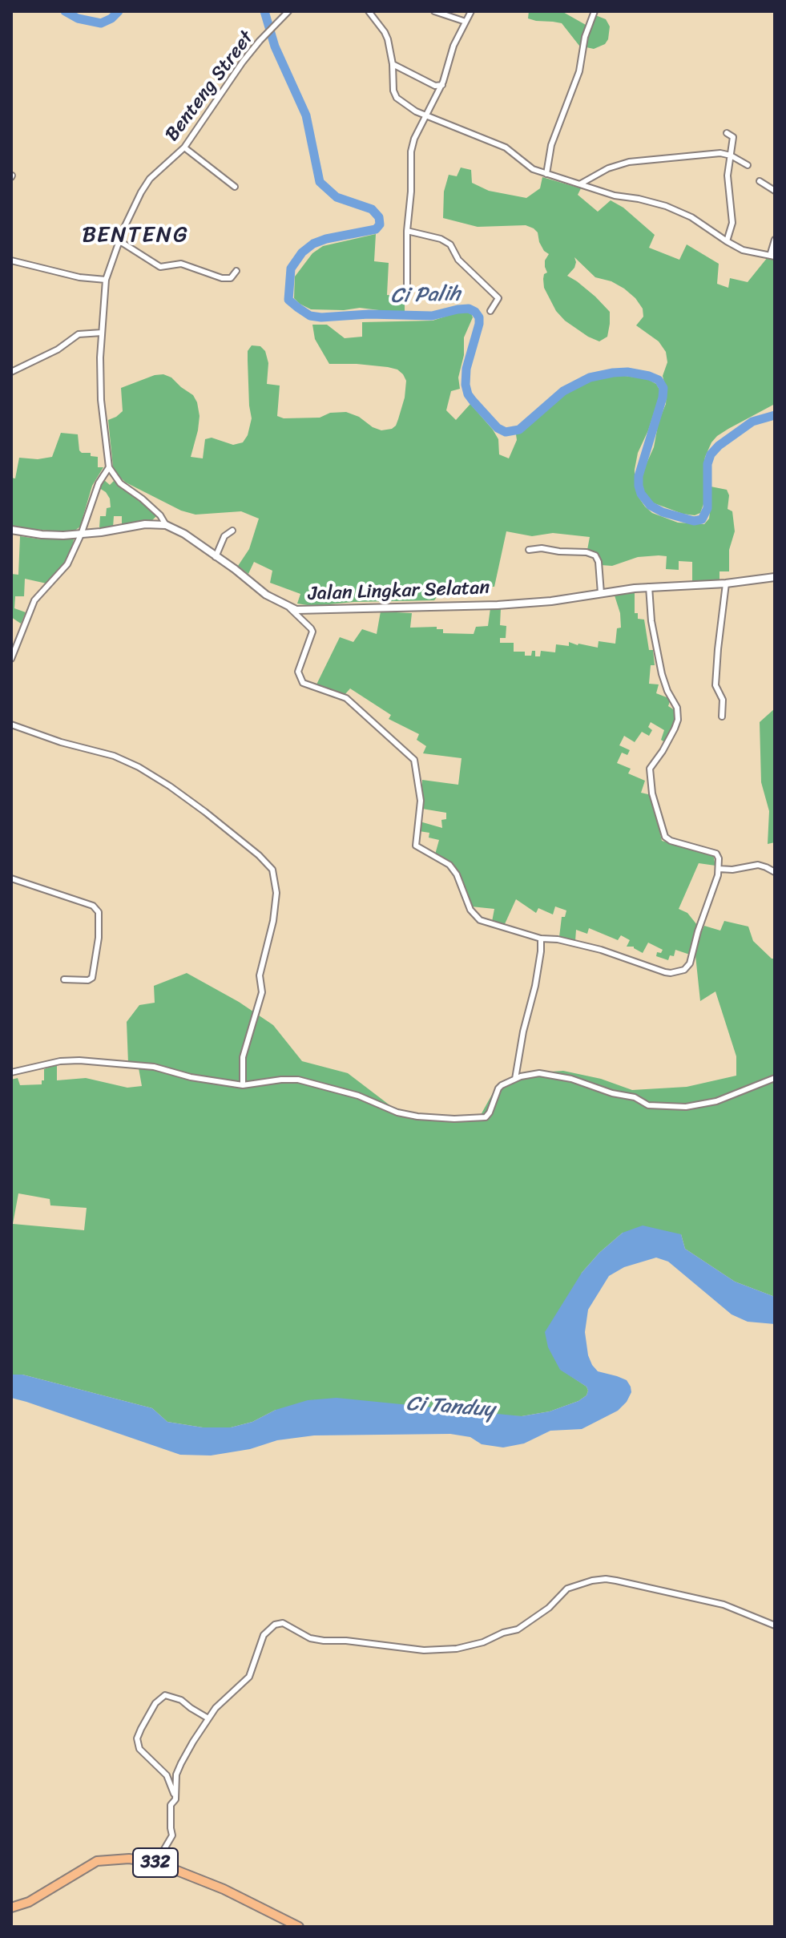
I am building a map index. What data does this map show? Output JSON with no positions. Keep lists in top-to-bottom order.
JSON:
{
  "streets": {
    "main road": ["332"],
    "street": ["Benteng Street", "Jalan Lingkar Selatan"]
  },
  "districts": ["BENTENG"],
  "water": ["Ci Palih", "Ci Tanduy"]
}
